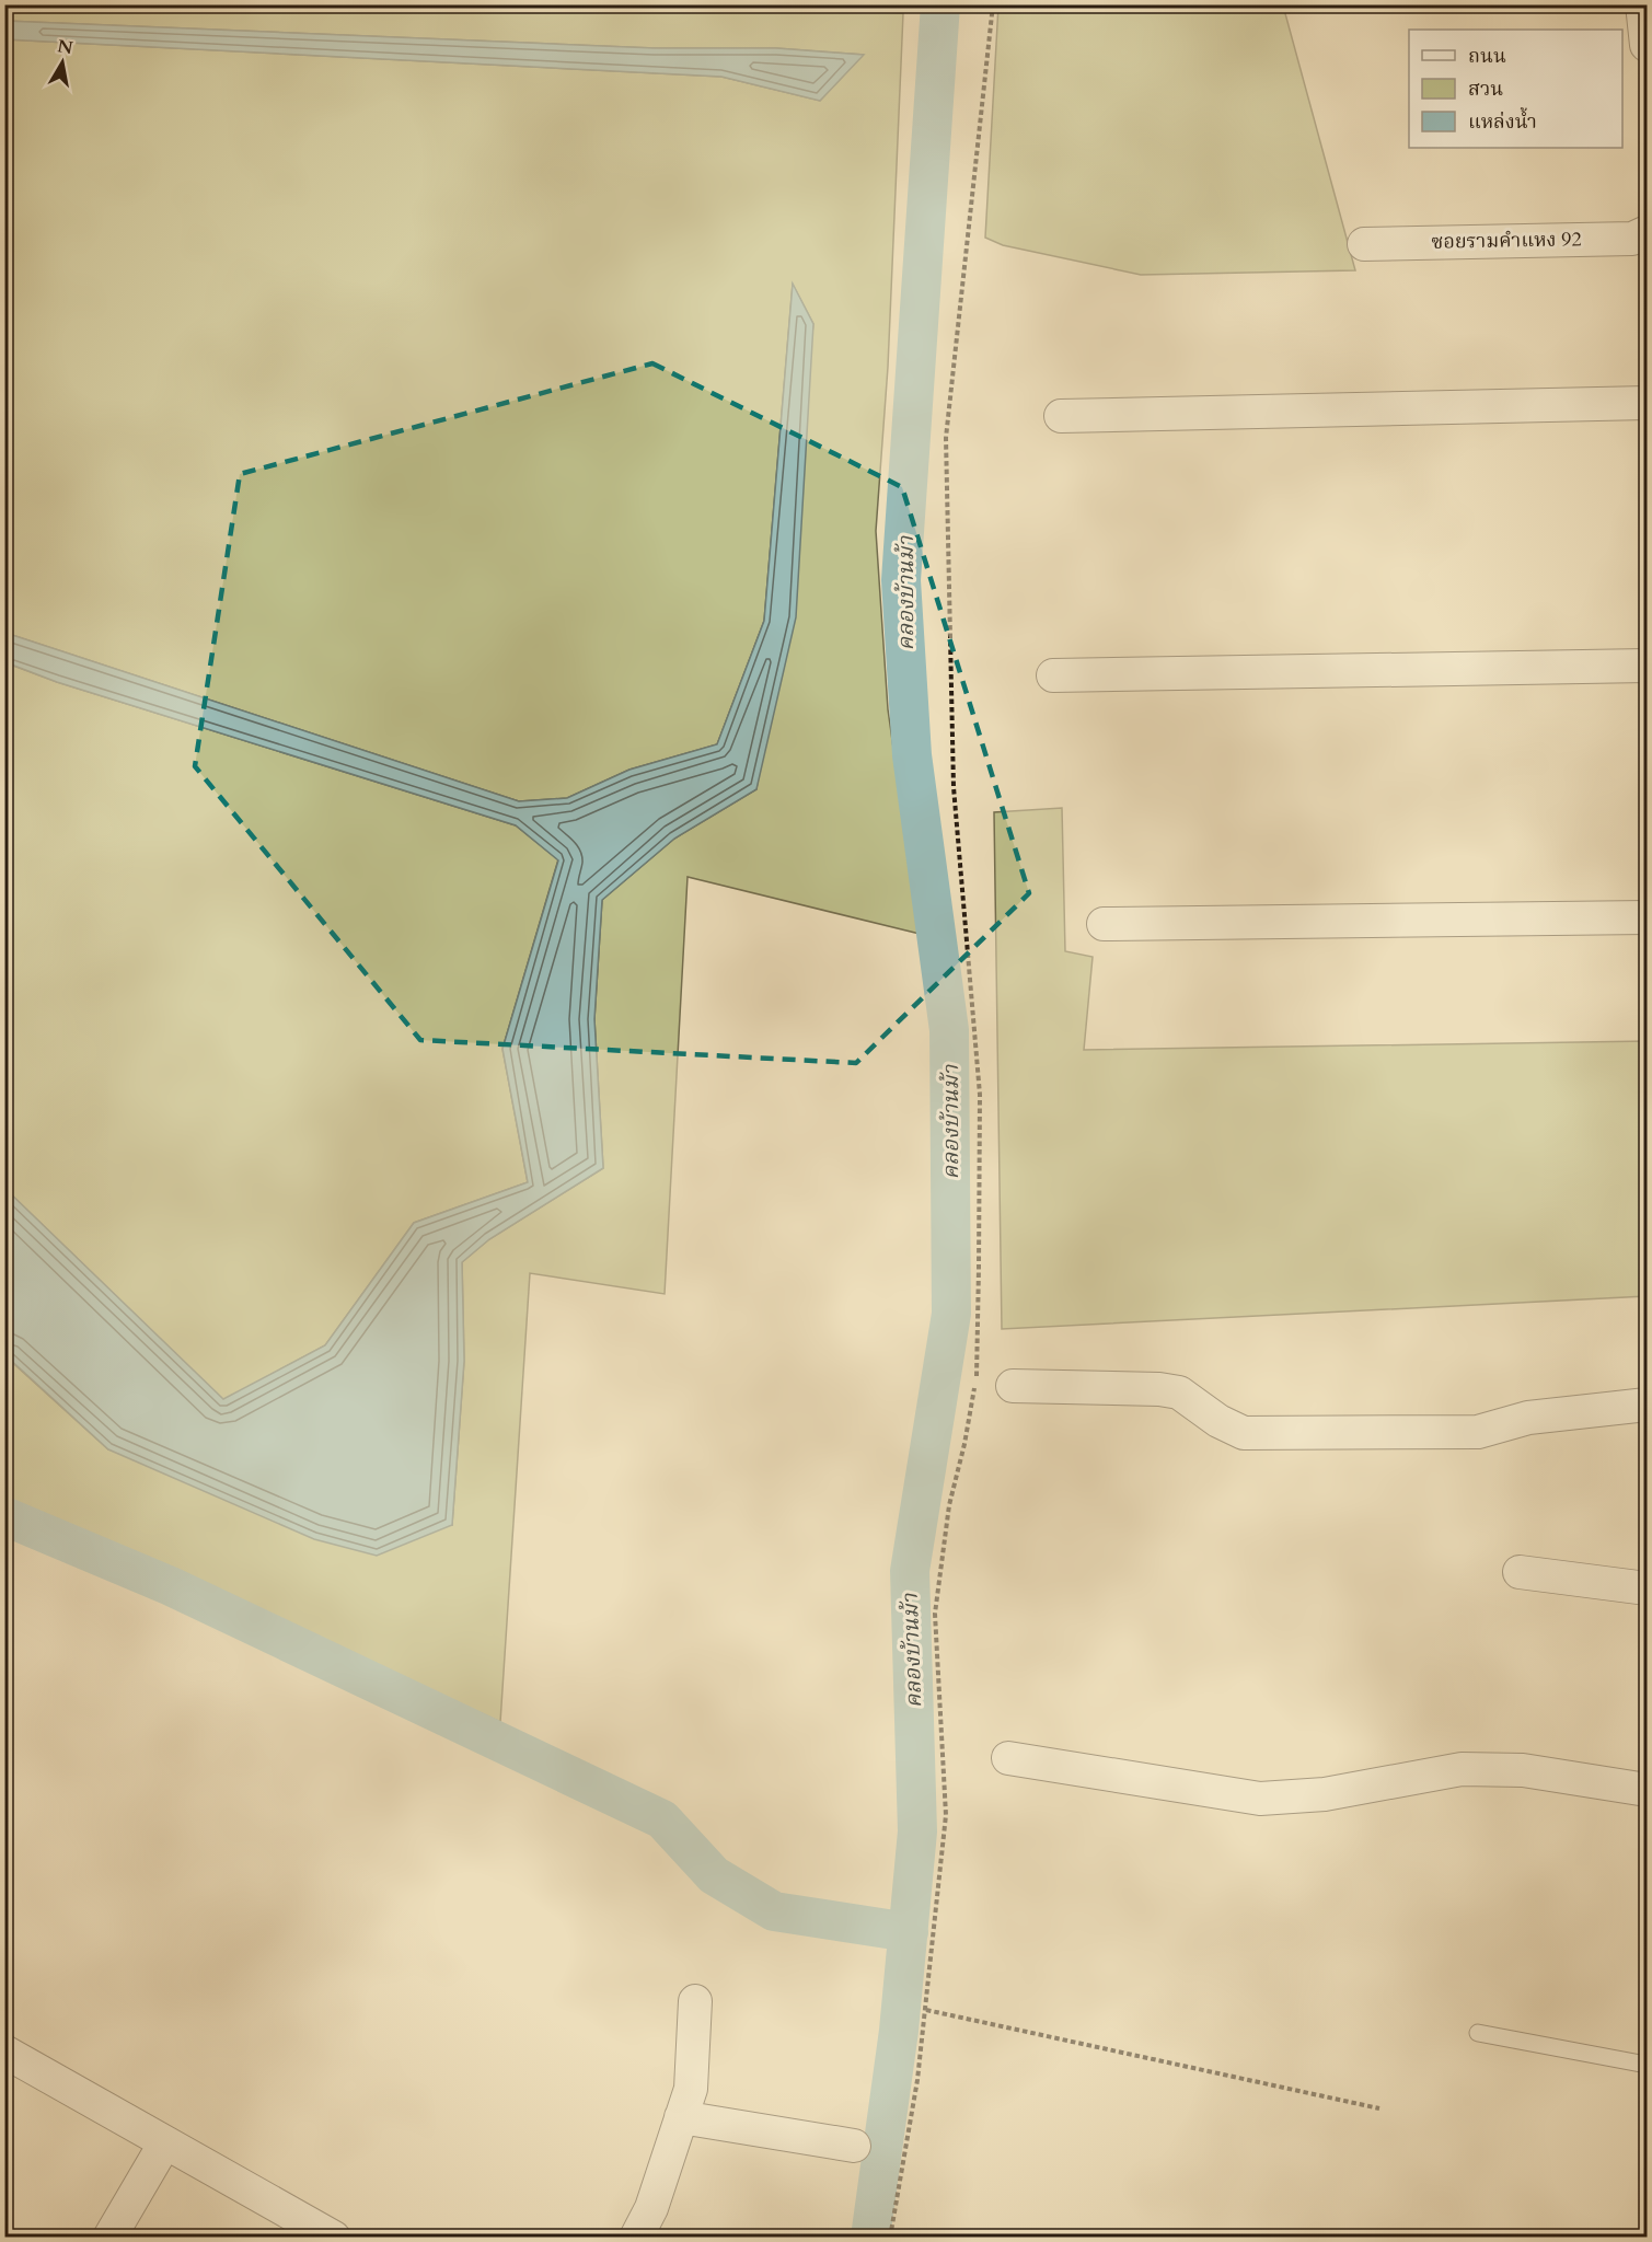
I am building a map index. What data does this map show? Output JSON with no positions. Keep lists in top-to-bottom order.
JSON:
{
  "streets": {
    "street": ["ซอยรามคําแหง 92"]
  },
  "water": ["คลองบ้านม้า"],
  "legend": ["ถนน", "สวน", "แหล่งน้ำ"],
  "north": "top"
}
